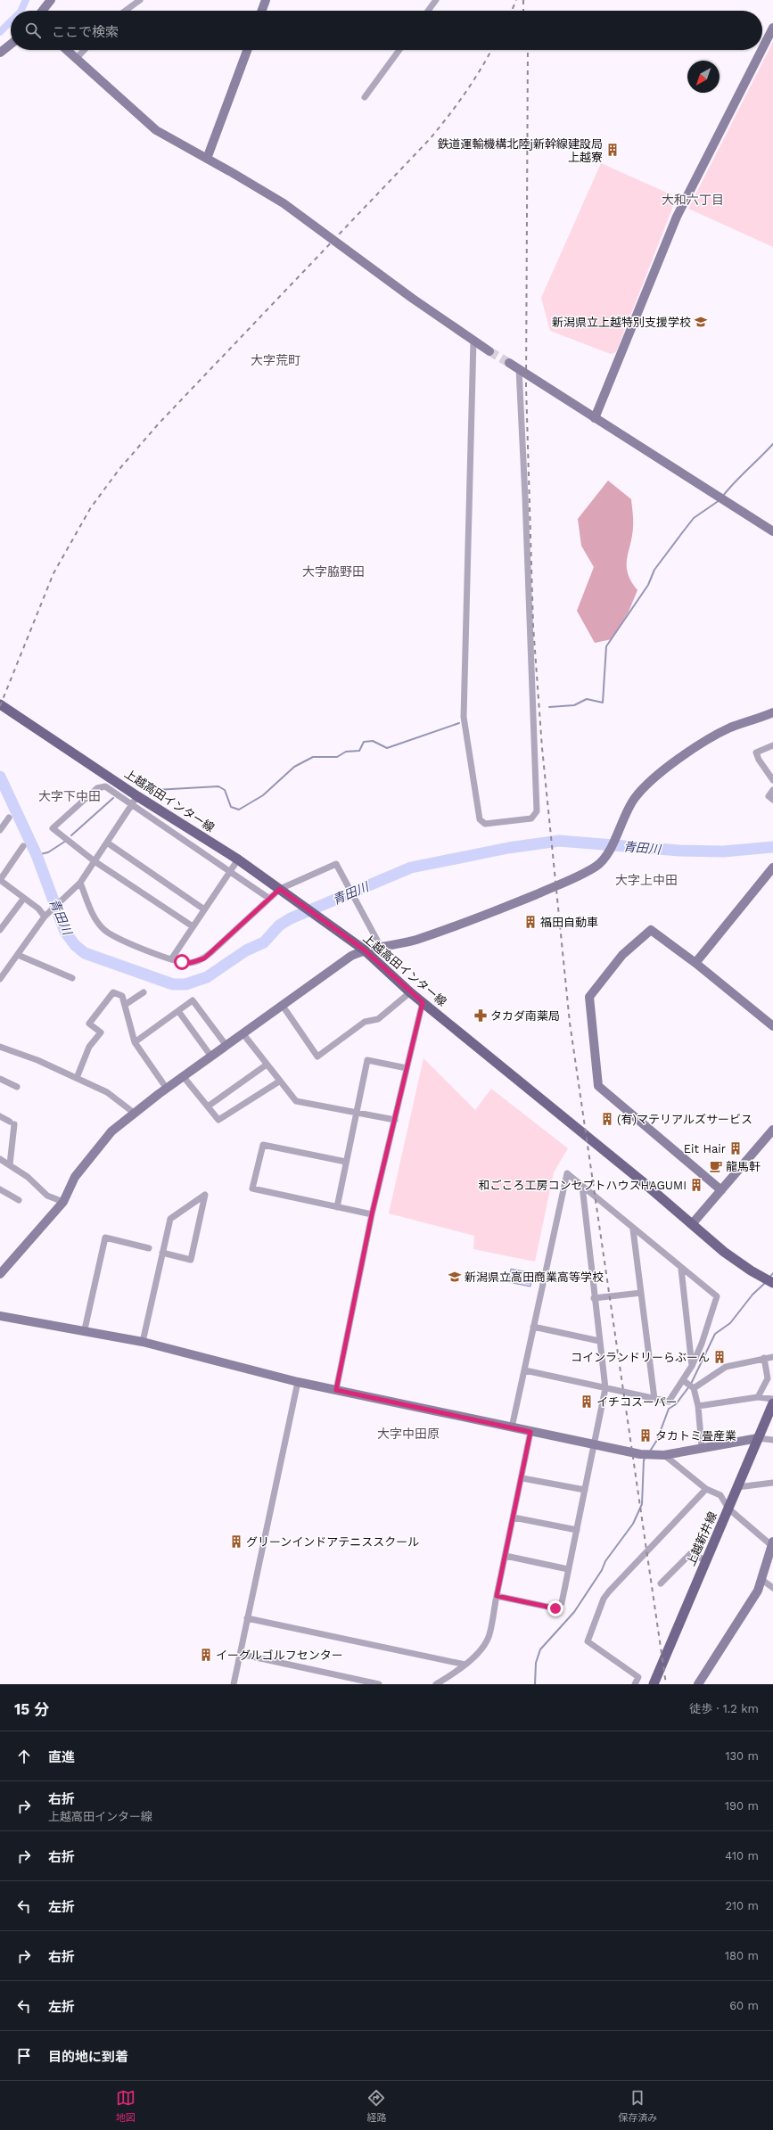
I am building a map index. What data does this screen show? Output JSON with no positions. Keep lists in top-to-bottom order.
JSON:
{
  "streets": {
    "main road": ["上越高田インター線", "上越新井線"]
  },
  "districts": [
    "大和六丁目",
    "大字荒町",
    "大字脇野田",
    "大字下中田",
    "大字上中田",
    "大字中田原"
  ],
  "water": ["青田川"],
  "places": {
    "building": [
      "鉄道運輸機構北陸j新幹線建設局 上越寮",
      "福田自動車",
      "(有)マテリアルズサービス",
      "Eit Hair",
      "和ごころ工房コンセプトハウスHAGUMI",
      "コインランドリーらぶーん",
      "イチコスーパー",
      "タカトミ畳産業",
      "グリーンインドアテニススクール",
      "イーグルゴルフセンター"
    ],
    "school or university": ["新潟県立上越特別支援学校", "新潟県立高田商業高等学校"],
    "pharmacy": ["タカダ南薬局"],
    "cafe": ["龍馬軒"]
  },
  "north": "bottom left",
  "page": {
    "search": "ここで検索",
    "heading": ["15 分", "徒歩 · 1.2 km"],
    "list": [
      ["直進", "130 m"],
      ["右折", "上越高田インター線", "190 m"],
      ["右折", "410 m"],
      ["左折", "210 m"],
      ["右折", "180 m"],
      ["左折", "60 m"],
      "目的地に到着"
    ],
    "nav": ["地図", "経路", "保存済み"]
  }
}
